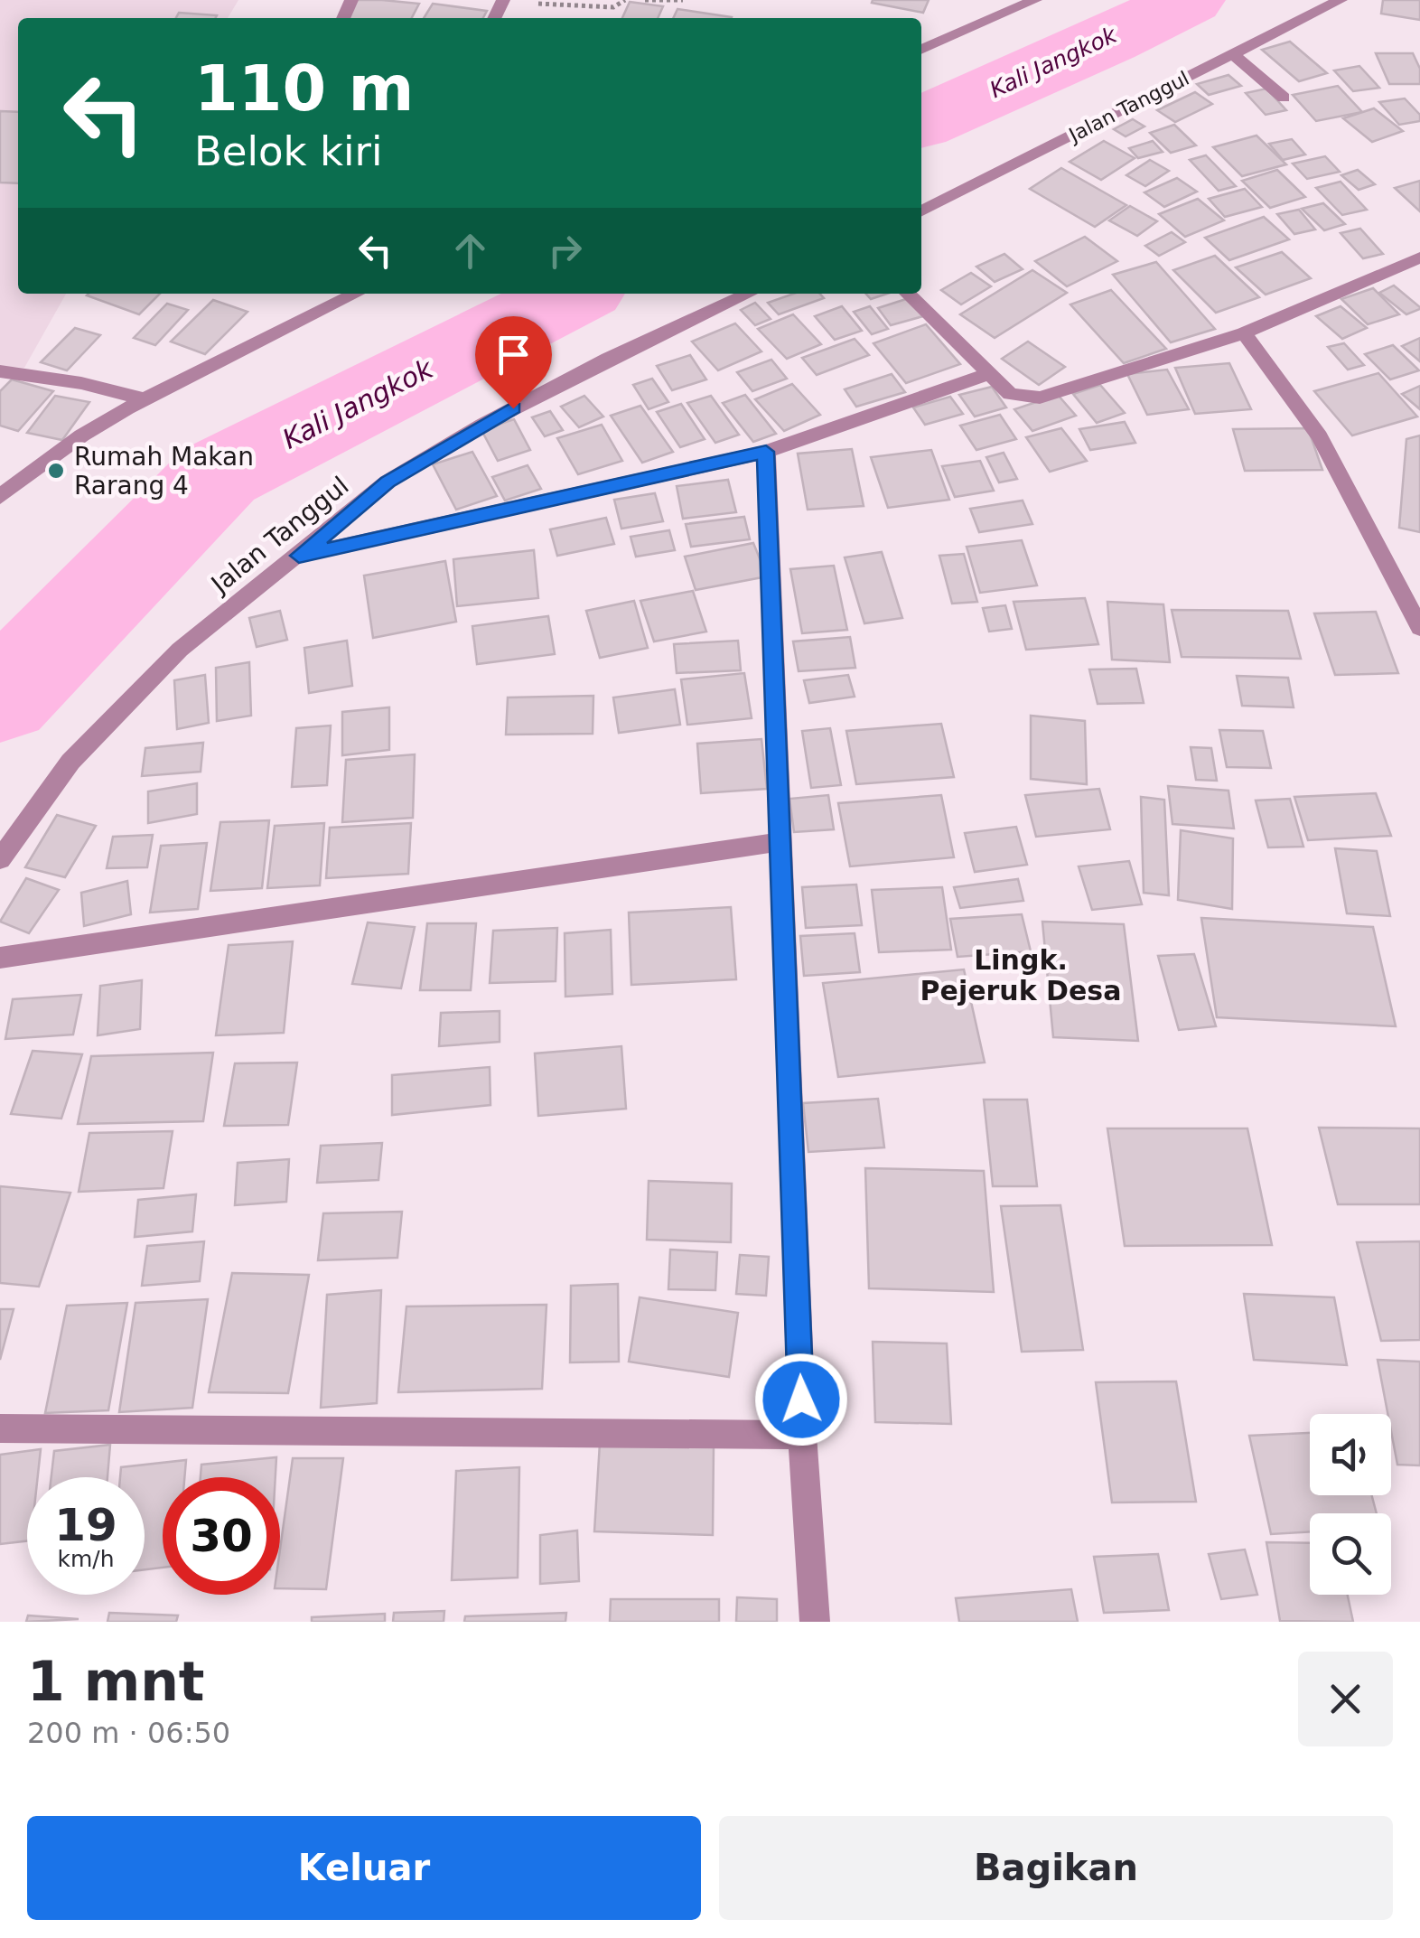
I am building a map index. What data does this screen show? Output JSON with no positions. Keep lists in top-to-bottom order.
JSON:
{
  "streets": {
    "street": ["Jalan Tanggul"]
  },
  "districts": ["Lingk. Pejeruk Desa"],
  "water": ["Kali Jangkok"],
  "places": ["Rumah Makan Rarang 4"],
  "page": {
    "turn": ["110 m", "Belok kiri"],
    "speed": "19 km/h",
    "limit": "30",
    "heading": ["1 mnt", "200 m · 06:50"],
    "buttons": ["Keluar", "Bagikan"]
  }
}
